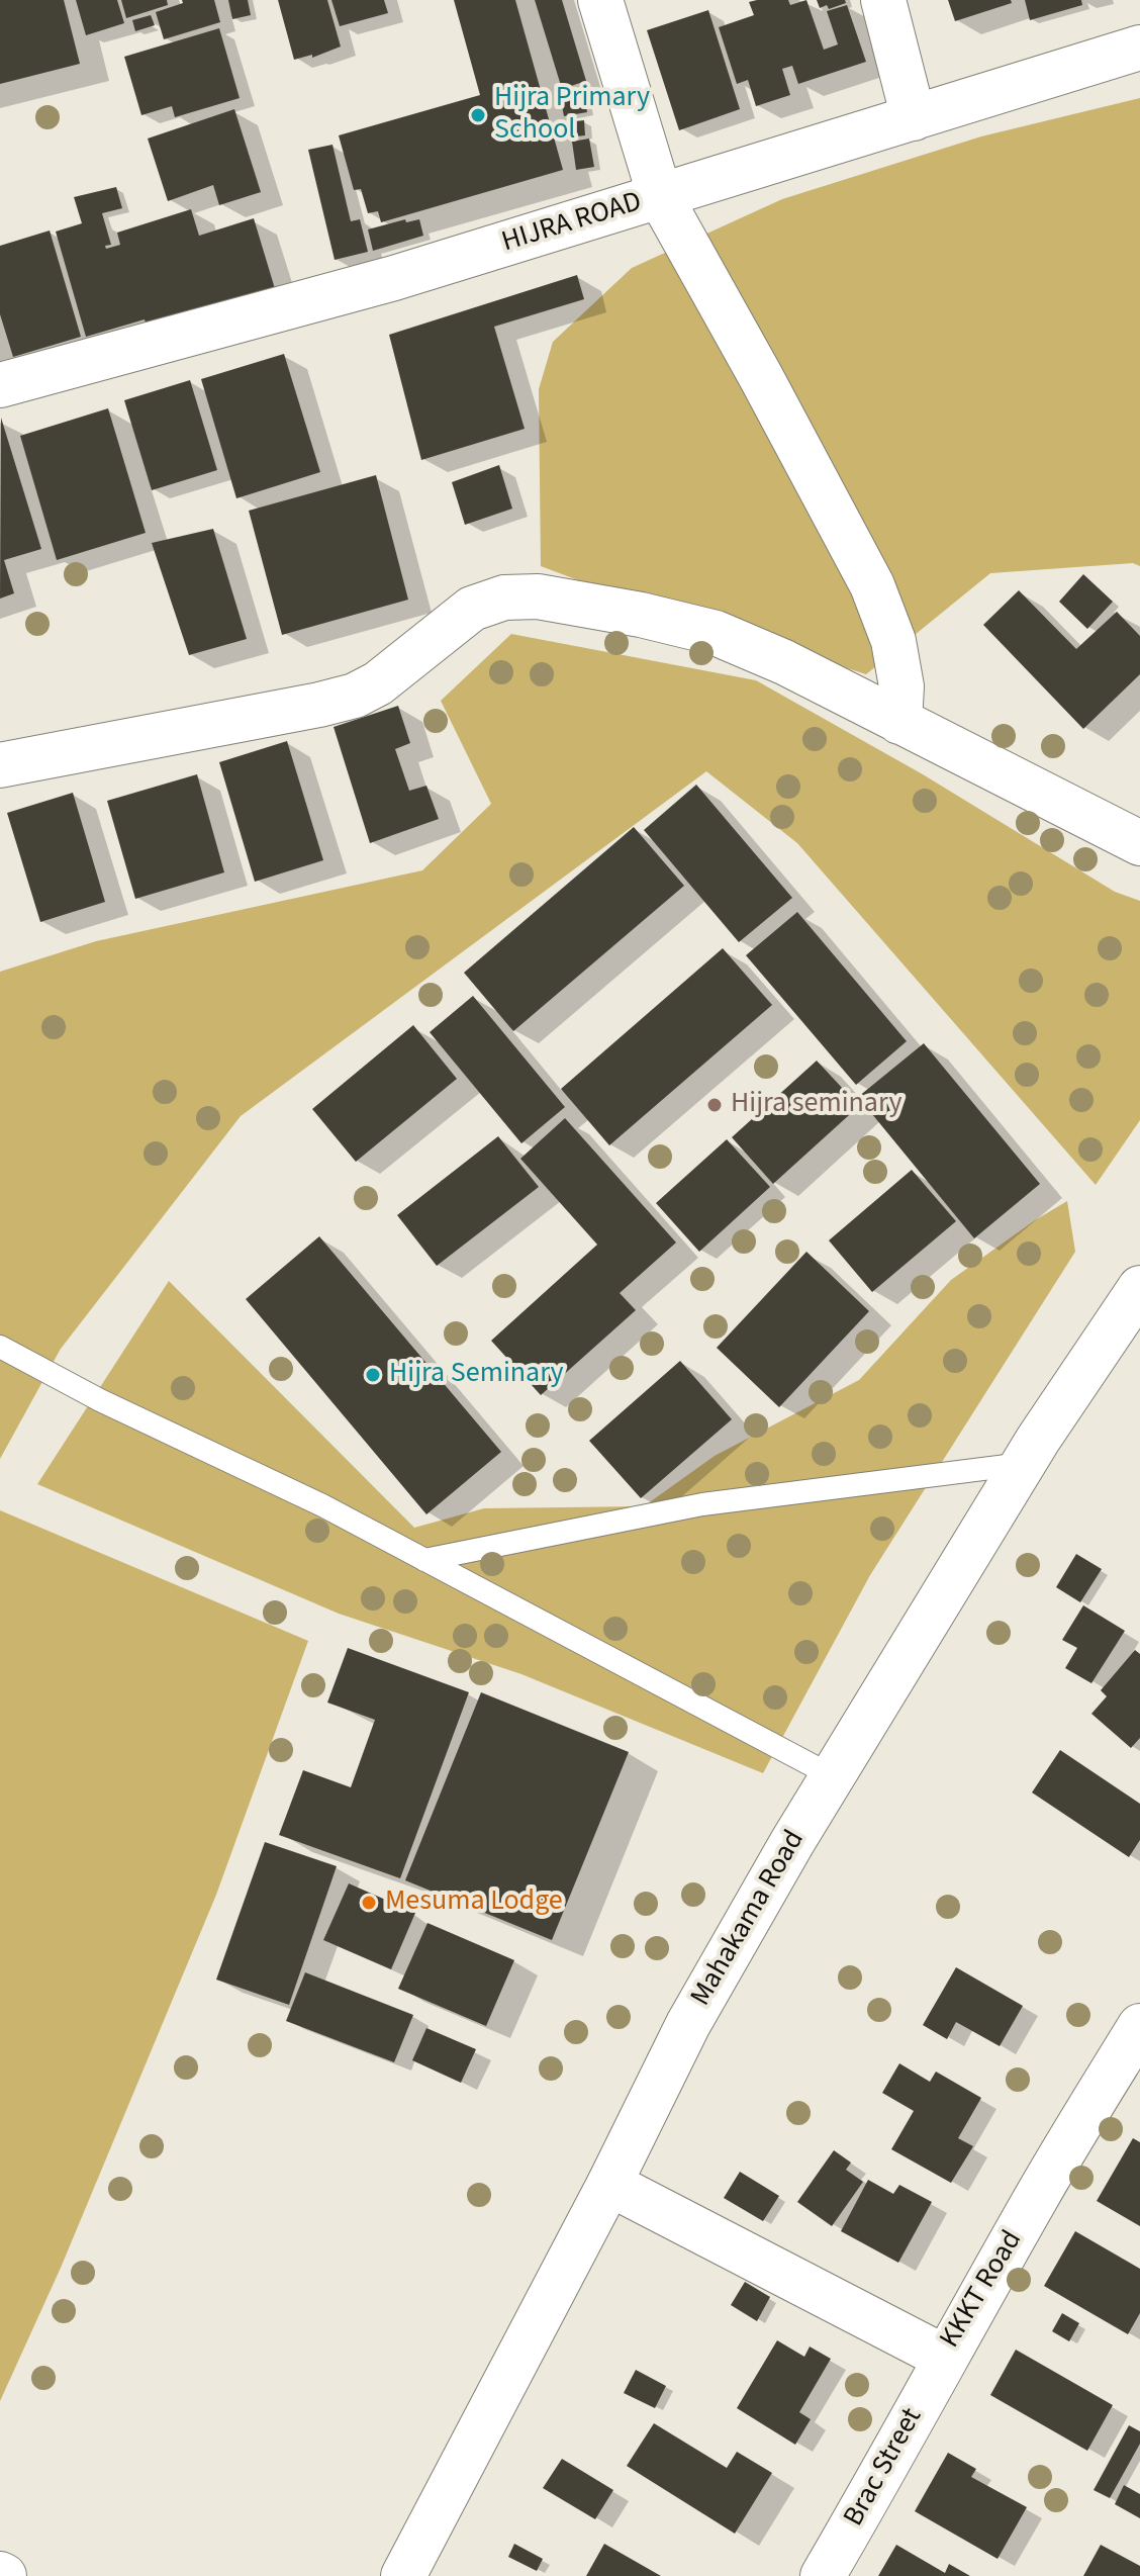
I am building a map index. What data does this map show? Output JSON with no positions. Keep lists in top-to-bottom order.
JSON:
{
  "streets": {
    "street": [
      "HIJRA ROAD",
      "Mahakama Road",
      "KKKT Road",
      "Brac Street"
    ]
  },
  "crossings": [
    ["Mahakama Road", "KKKT Road"],
    ["KKKT Road", "Brac Street"]
  ],
  "places": [
    "Hijra Primary School",
    "Hijra seminary",
    "Hijra Seminary",
    "Mesuma Lodge"
  ]
}
